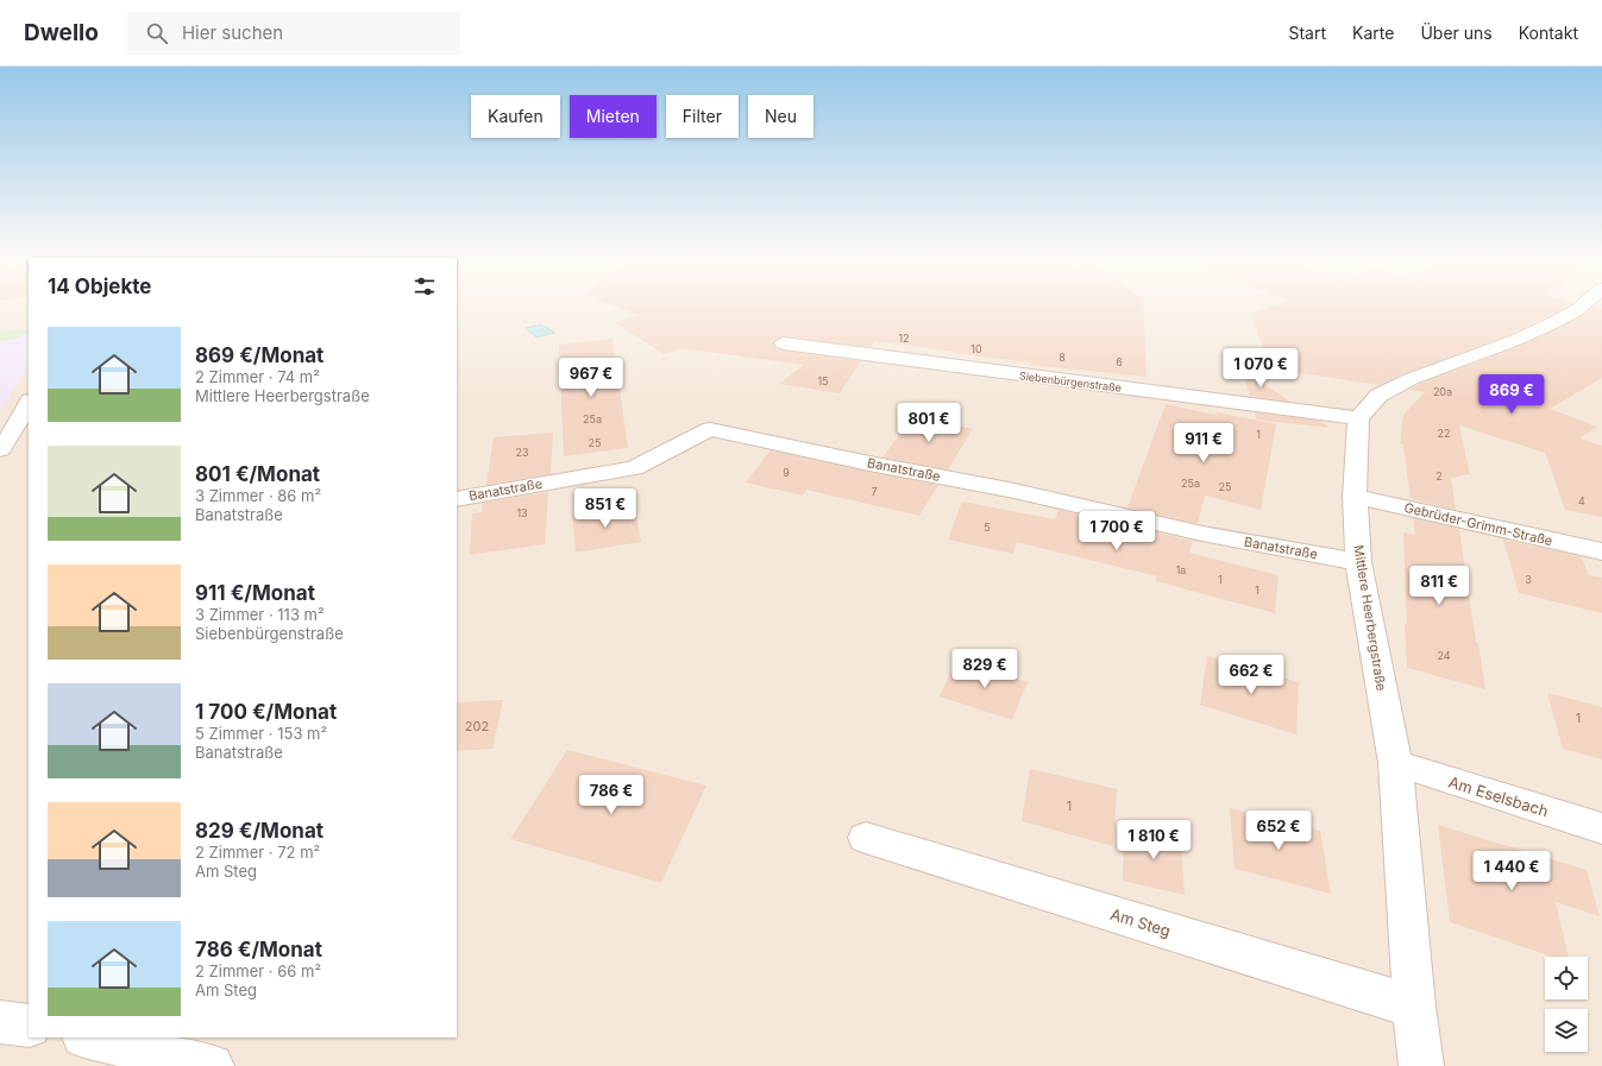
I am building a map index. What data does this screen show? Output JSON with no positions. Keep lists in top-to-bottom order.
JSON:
{
  "streets": {
    "street": [
      "Siebenbürgenstraße",
      "Banatstraße",
      "Gebrüder-Grimm-Straße",
      "Mittlere Heerbergstraße",
      "Am Eselsbach",
      "Am Steg"
    ]
  },
  "crossings": [
    ["Siebenbürgenstraße", "Mittlere Heerbergstraße"],
    ["Banatstraße", "Mittlere Heerbergstraße"],
    ["Gebrüder-Grimm-Straße", "Mittlere Heerbergstraße"],
    ["Mittlere Heerbergstraße", "Am Eselsbach"],
    ["Mittlere Heerbergstraße", "Am Steg"]
  ],
  "house_numbers": [
    "12",
    "10",
    "8",
    "6",
    "15",
    "20a",
    "25a",
    "22",
    "1",
    "25",
    "23",
    "9",
    "2",
    "25a",
    "25",
    "7",
    "4",
    "13",
    "5",
    "1a",
    "1",
    "3",
    "1",
    "24",
    "1",
    "202",
    "1"
  ],
  "page": {
    "header": "Dwello",
    "search": "Hier suchen",
    "nav": [
      "Start",
      "Karte",
      "Über uns",
      "Kontakt"
    ],
    "chip": [
      "Kaufen",
      "Mieten",
      "Filter",
      "Neu"
    ],
    "heading": "14 Objekte",
    "list": [
      {
        "name": "869 €/Monat",
        "note": "2 Zimmer · 74 m² · Mittlere Heerbergstraße"
      },
      {
        "name": "801 €/Monat",
        "note": "3 Zimmer · 86 m² · Banatstraße"
      },
      {
        "name": "911 €/Monat",
        "note": "3 Zimmer · 113 m² · Siebenbürgenstraße"
      },
      {
        "name": "1 700 €/Monat",
        "note": "5 Zimmer · 153 m² · Banatstraße"
      },
      {
        "name": "829 €/Monat",
        "note": "2 Zimmer · 72 m² · Am Steg"
      },
      {
        "name": "786 €/Monat",
        "note": "2 Zimmer · 66 m² · Am Steg"
      }
    ],
    "price": [
      "1 070 €",
      "967 €",
      "869 €",
      "801 €",
      "911 €",
      "851 €",
      "1 700 €",
      "811 €",
      "829 €",
      "662 €",
      "786 €",
      "652 €",
      "1 810 €",
      "1 440 €"
    ]
  }
}
